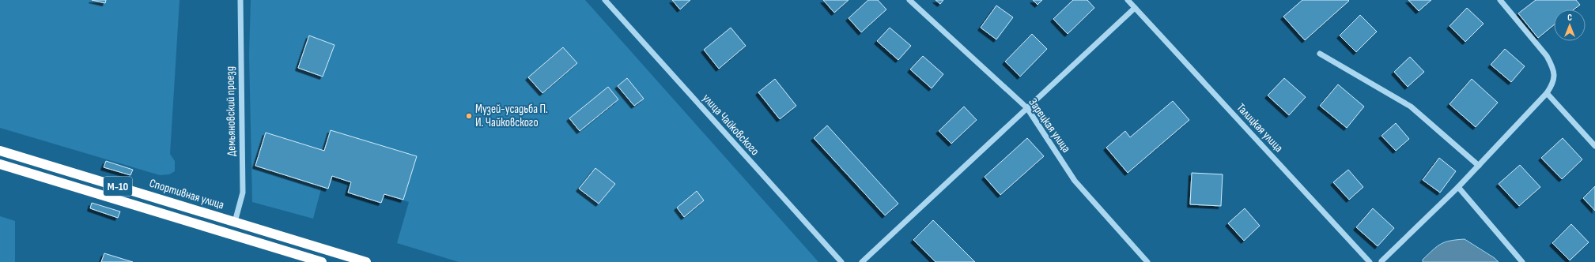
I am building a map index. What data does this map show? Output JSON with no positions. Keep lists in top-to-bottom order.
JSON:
{
  "streets": {
    "highway": ["М-10", "Спортивная улица"],
    "street": [
      "Демьяновский проезд",
      "улица Чайковского",
      "Зарецкая улица",
      "Талицкая улица"
    ]
  },
  "crossings": [
    ["Демьяновский проезд", "Спортивная улица"]
  ],
  "places": ["Музей-усадьба П. И. Чайковского"],
  "north": "top"
}
